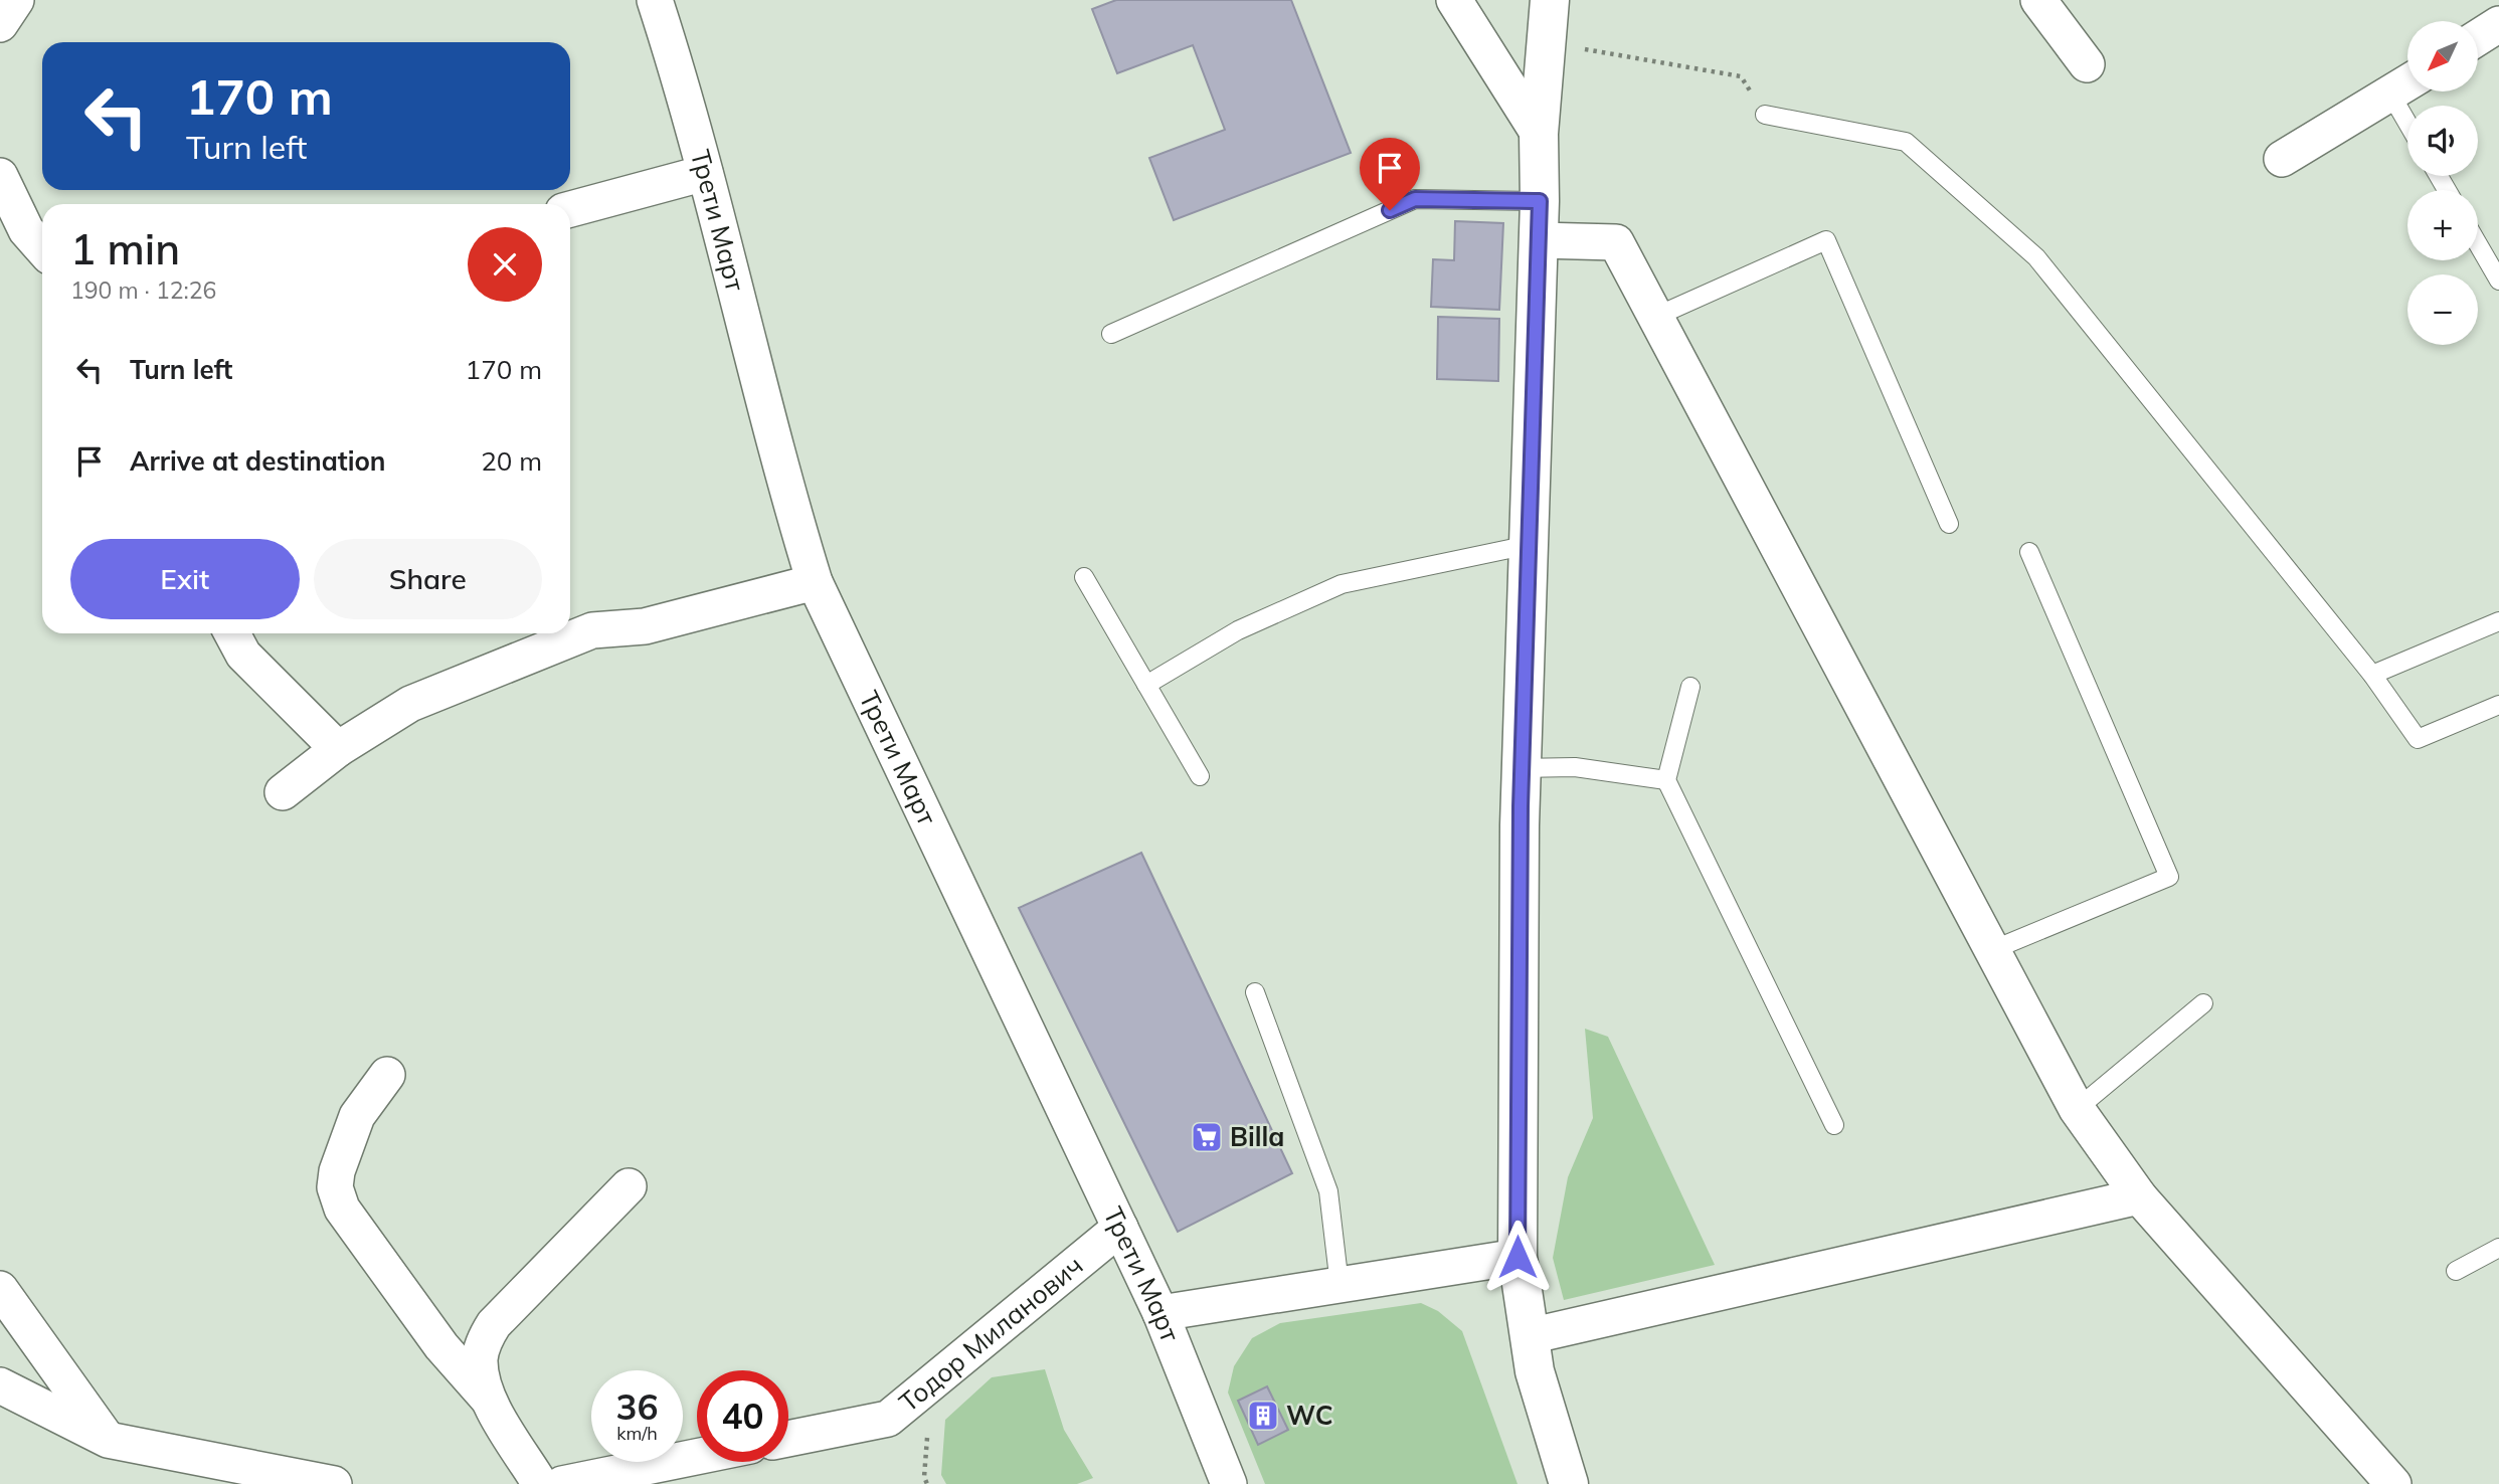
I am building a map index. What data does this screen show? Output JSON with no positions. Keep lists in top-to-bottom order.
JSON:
{
  "streets": {
    "street": ["Трети Март", "Тодор Миланович"]
  },
  "crossings": [
    ["Трети Март", "Тодор Миланович"]
  ],
  "places": {
    "supermarket": ["Billa"],
    "building": ["WC"]
  },
  "north": "bottom left",
  "page": {
    "map_buttons": ["+", "−"],
    "turn": ["170 m", "Turn left"],
    "heading": ["1 min", "190 m · 12:26"],
    "list": [
      {
        "name": "Turn left",
        "value": "170 m"
      },
      {
        "name": "Arrive at destination",
        "value": "20 m"
      }
    ],
    "buttons": ["Exit", "Share"],
    "speed": "36 km/h",
    "limit": "40"
  }
}
